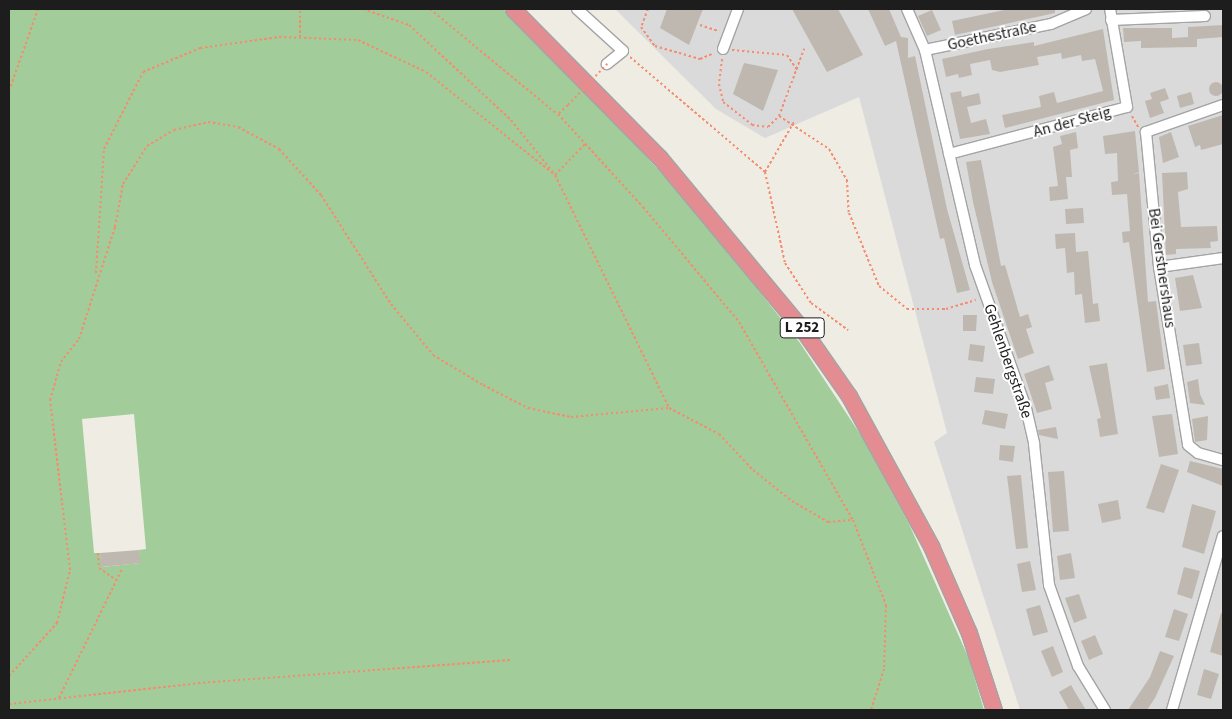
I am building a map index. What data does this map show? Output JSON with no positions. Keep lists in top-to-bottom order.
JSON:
{
  "streets": {
    "highway": ["L 252"],
    "street": [
      "Goethestraße",
      "An der Steig",
      "Bei Gerstnershaus",
      "Gehlenbergstraße"
    ]
  },
  "crossings": [
    ["Goethestraße", "Gehlenbergstraße"],
    ["An der Steig", "Gehlenbergstraße"]
  ]
}
